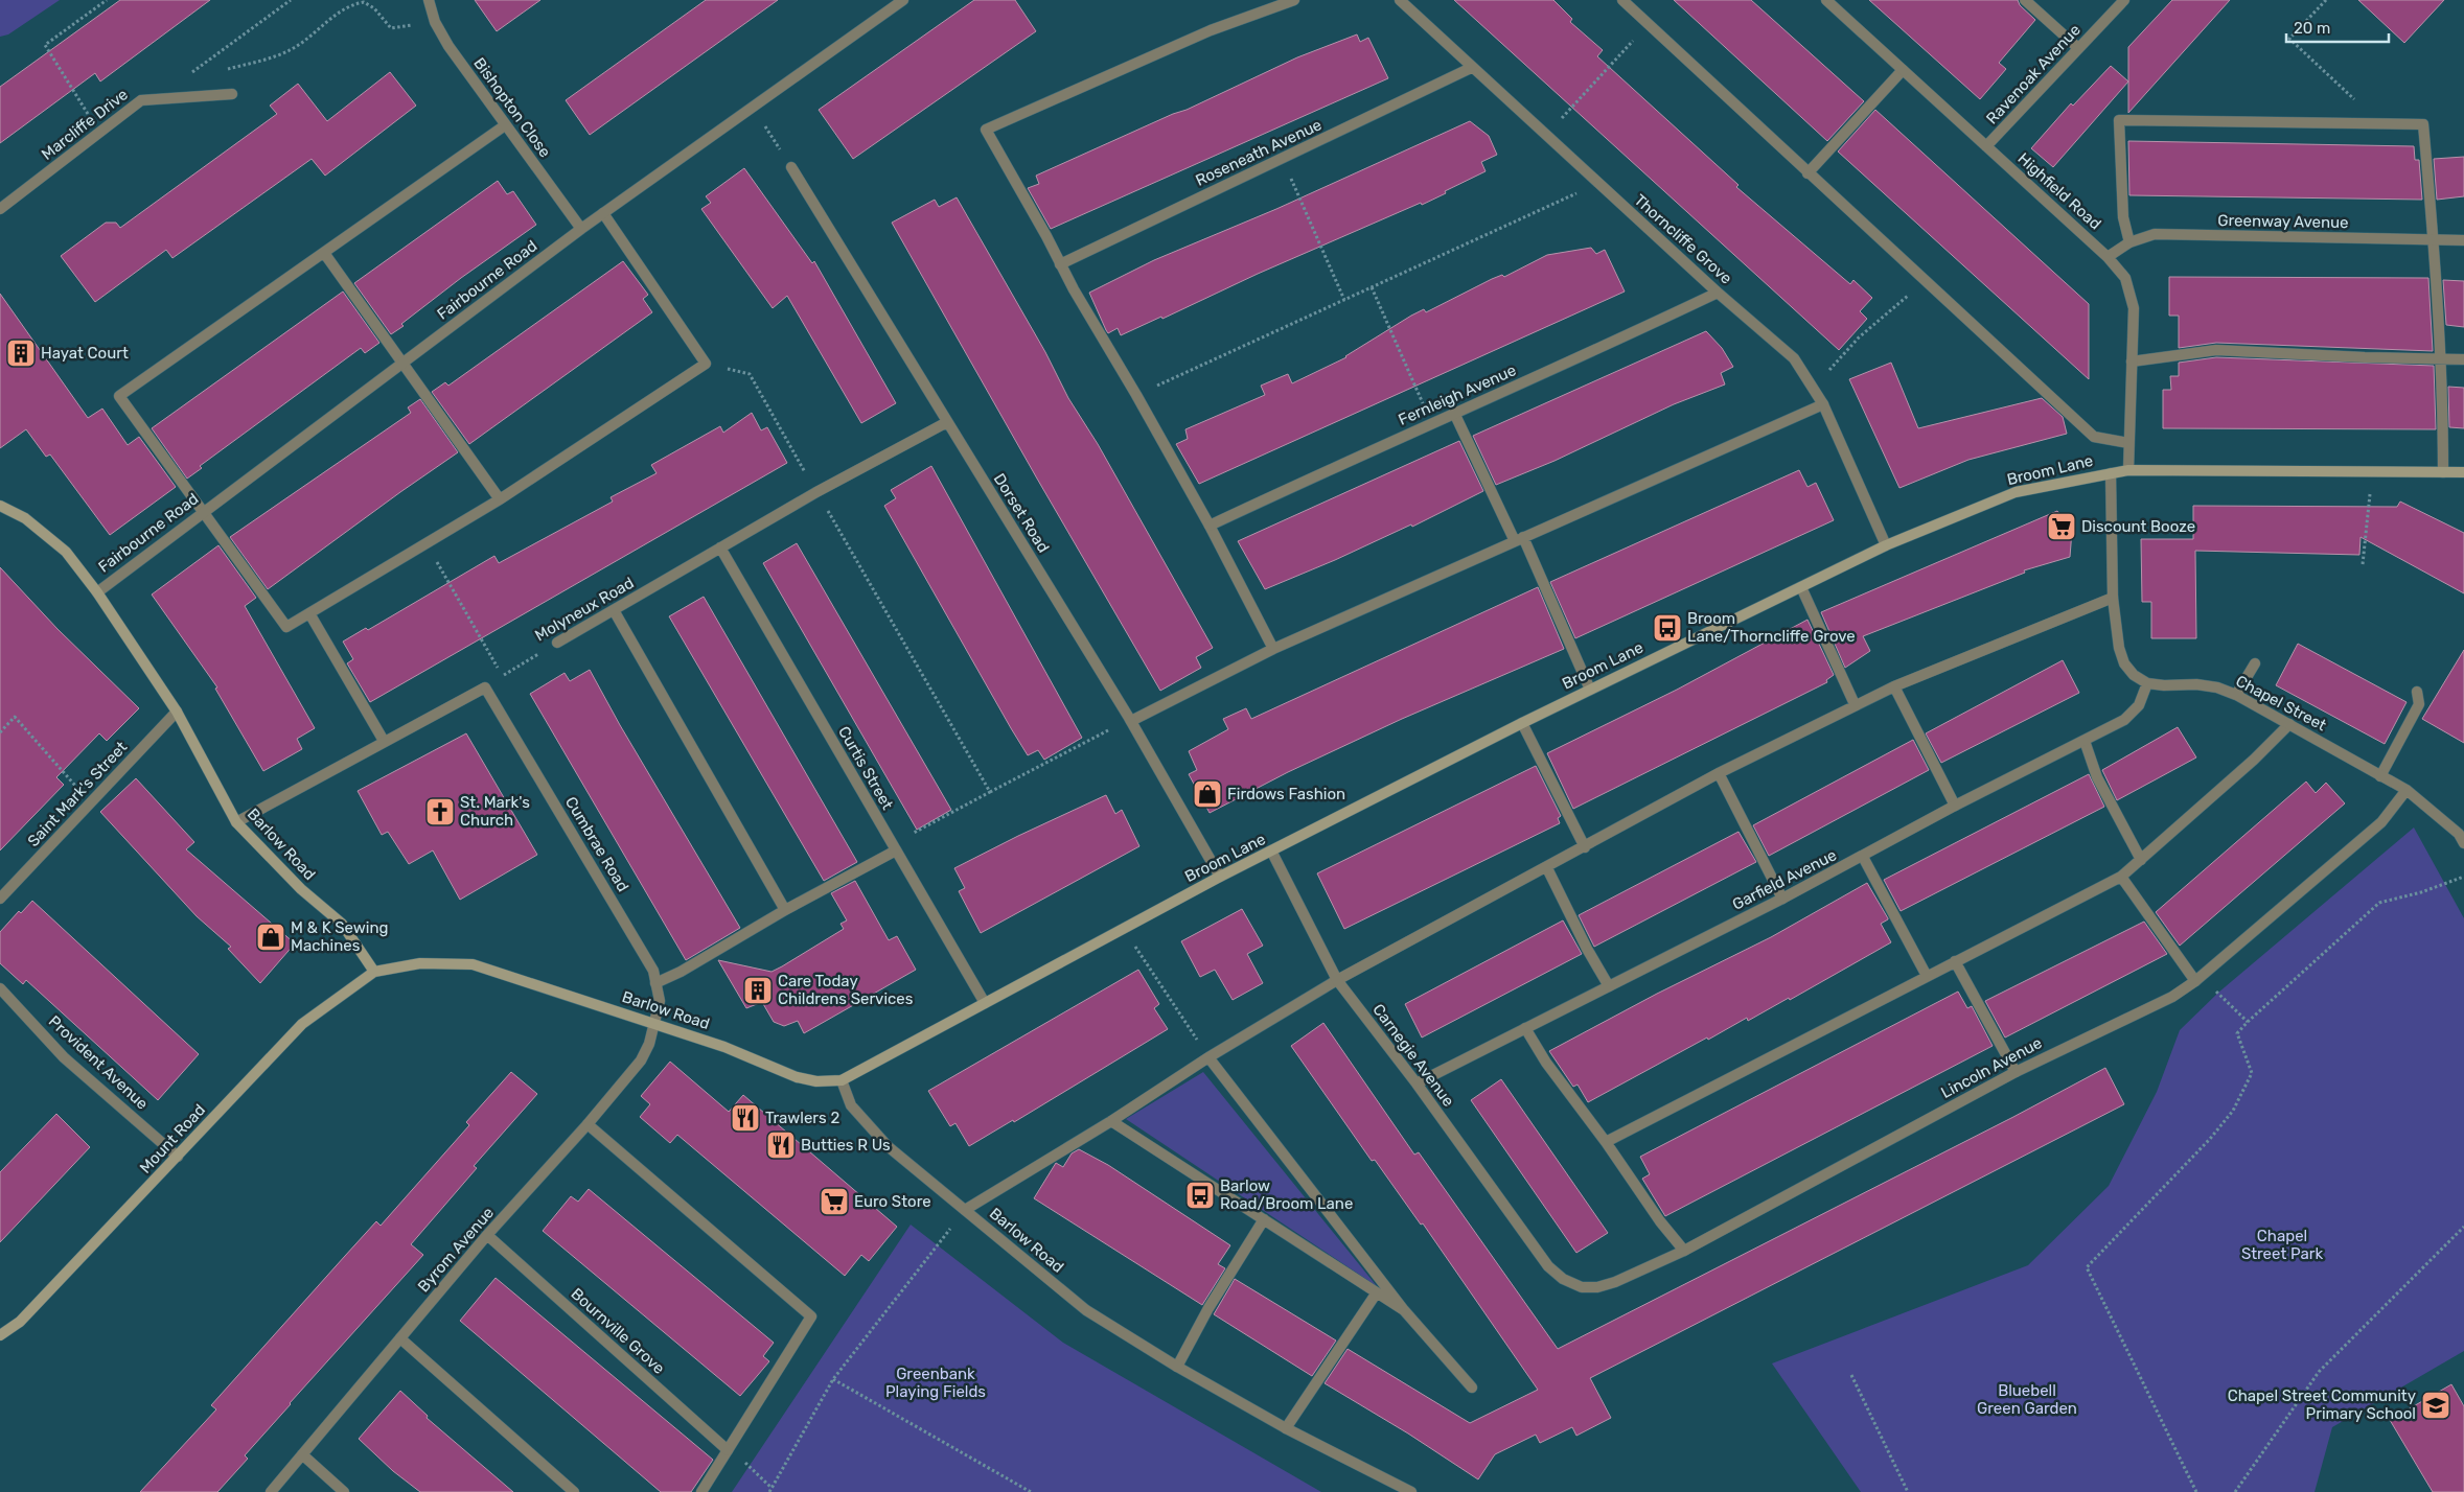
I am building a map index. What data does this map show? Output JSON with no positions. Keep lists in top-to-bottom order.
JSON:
{
  "streets": {
    "main road": ["Broom Lane", "Barlow Road", "Mount Road"],
    "street": [
      "Ravenoak Avenue",
      "Bishopton Close",
      "Marcliffe Drive",
      "Roseneath Avenue",
      "Highfield Road",
      "Greenway Avenue",
      "Thorncliffe Grove",
      "Fairbourne Road",
      "Fernleigh Avenue",
      "Dorset Road",
      "Molyneux Road",
      "Chapel Street",
      "Curtis Street",
      "Saint Mark's Street",
      "Cumbrae Road",
      "Garfield Avenue",
      "Carnegie Avenue",
      "Provident Avenue",
      "Lincoln Avenue",
      "Byrom Avenue",
      "Bournville Grove"
    ]
  },
  "crossings": [
    ["Ravenoak Avenue", "Highfield Road"],
    ["Bishopton Close", "Fairbourne Road"],
    ["Roseneath Avenue", "Thorncliffe Grove"],
    ["Highfield Road", "Greenway Avenue"],
    ["Highfield Road", "Broom Lane"],
    ["Thorncliffe Grove", "Fernleigh Avenue"],
    ["Thorncliffe Grove", "Broom Lane"],
    ["Fairbourne Road", "Barlow Road"],
    ["Broom Lane", "Dorset Road"],
    ["Broom Lane", "Curtis Street"],
    ["Broom Lane", "Barlow Road"],
    ["Broom Lane", "Carnegie Avenue"],
    ["Dorset Road", "Molyneux Road"],
    ["Molyneux Road", "Curtis Street"],
    ["Molyneux Road", "Cumbrae Road"],
    ["Chapel Street", "Garfield Avenue"],
    ["Chapel Street", "Lincoln Avenue"],
    ["Saint Mark's Street", "Barlow Road"],
    ["Barlow Road", "Cumbrae Road"],
    ["Barlow Road", "Mount Road"],
    ["Barlow Road", "Byrom Avenue"],
    ["Cumbrae Road", "Byrom Avenue"],
    ["Garfield Avenue", "Carnegie Avenue"],
    ["Carnegie Avenue", "Lincoln Avenue"],
    ["Provident Avenue", "Mount Road"],
    ["Byrom Avenue", "Bournville Grove"]
  ],
  "parks": ["Chapel Street Park", "Greenbank Playing Fields", "Bluebell Green Garden"],
  "places": {
    "building": ["Hayat Court", "Care Today Childrens Services"],
    "supermarket": ["Discount Booze", "Euro Store"],
    "bus stop": ["Broom Lane/Thorncliffe Grove", "Barlow Road/Broom Lane"],
    "shop": ["Firdows Fashion", "M & K Sewing Machines"],
    "church": ["St. Mark's Church"],
    "restaurant": ["Trawlers 2", "Butties R Us"],
    "school or university": ["Chapel Street Community Primary School"]
  },
  "scale_bar": "20 m"
}
